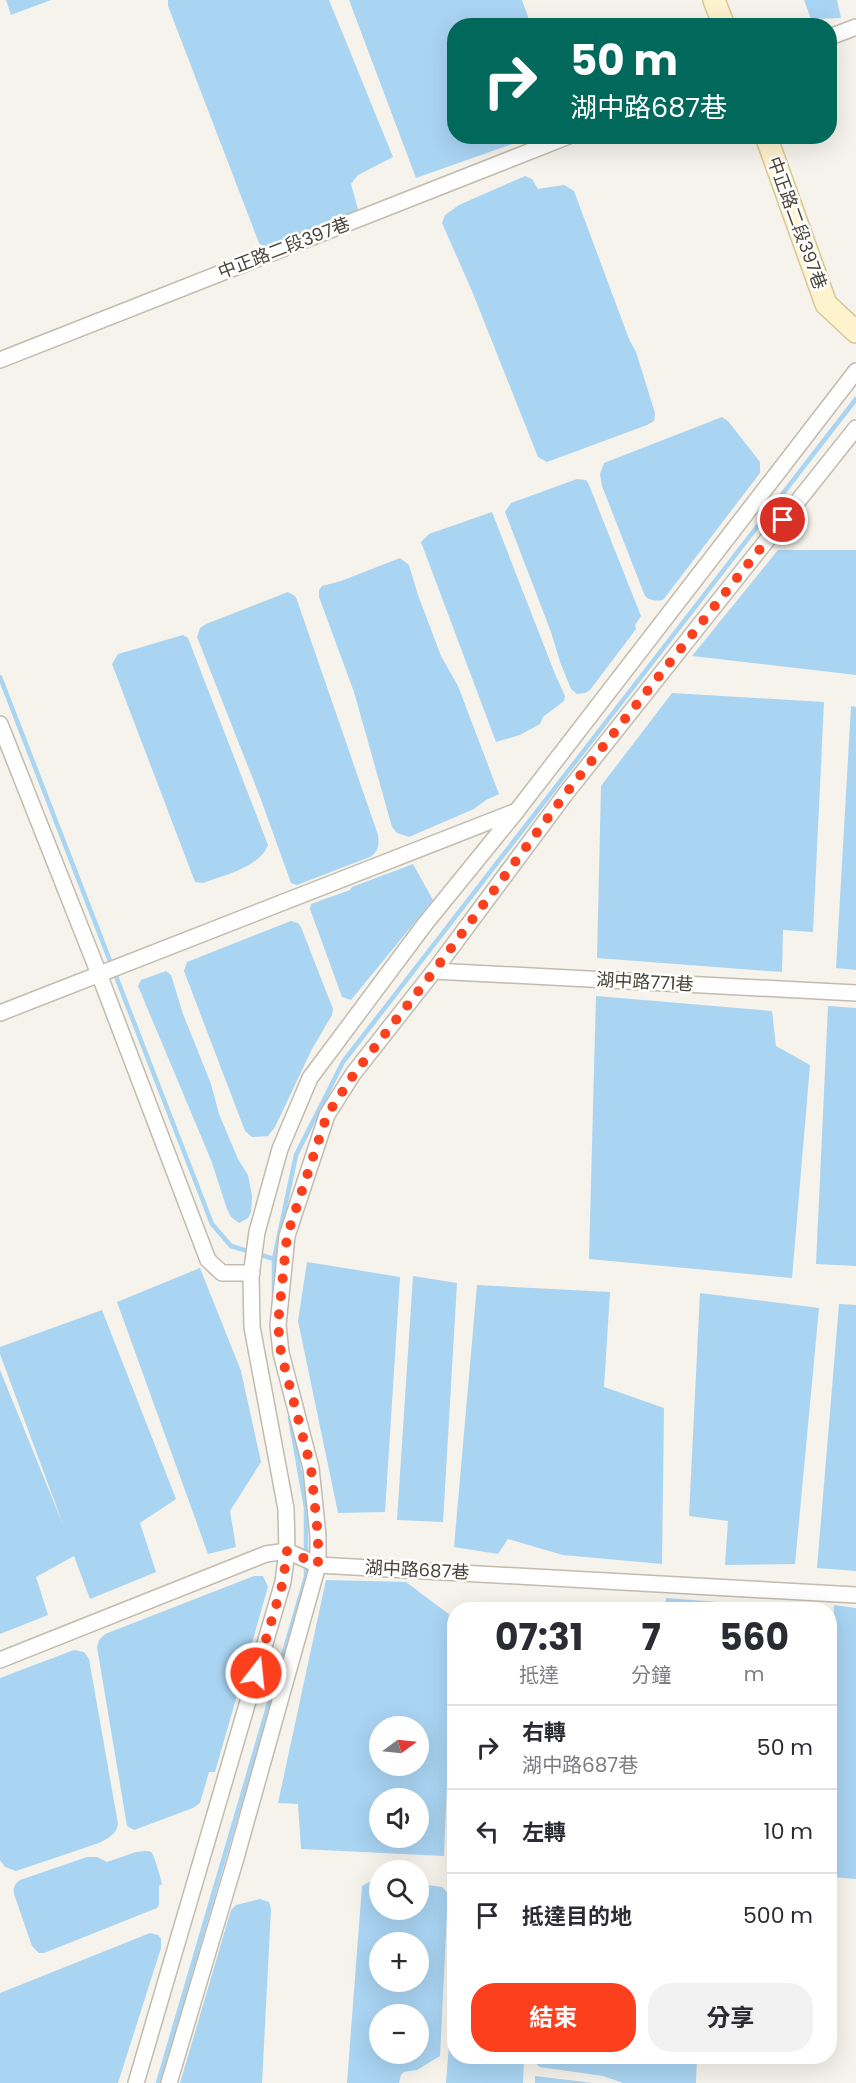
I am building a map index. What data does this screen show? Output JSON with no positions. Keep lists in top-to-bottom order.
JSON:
{
  "streets": {
    "street": ["中正路二段397巷", "湖中路771巷", "湖中路687巷"]
  },
  "north": "right",
  "page": {
    "turn": ["50 m", "湖中路687巷"],
    "eta": [
      "07:31",
      "抵達",
      "7",
      "分鐘",
      "560",
      "m"
    ],
    "list": [
      {
        "name": "右轉",
        "note": "湖中路687巷",
        "value": "50 m"
      },
      {
        "name": "左轉",
        "value": "10 m"
      },
      {
        "name": "抵達目的地",
        "value": "500 m"
      }
    ],
    "map_buttons": ["+", "−"],
    "buttons": ["結束", "分享"]
  }
}
